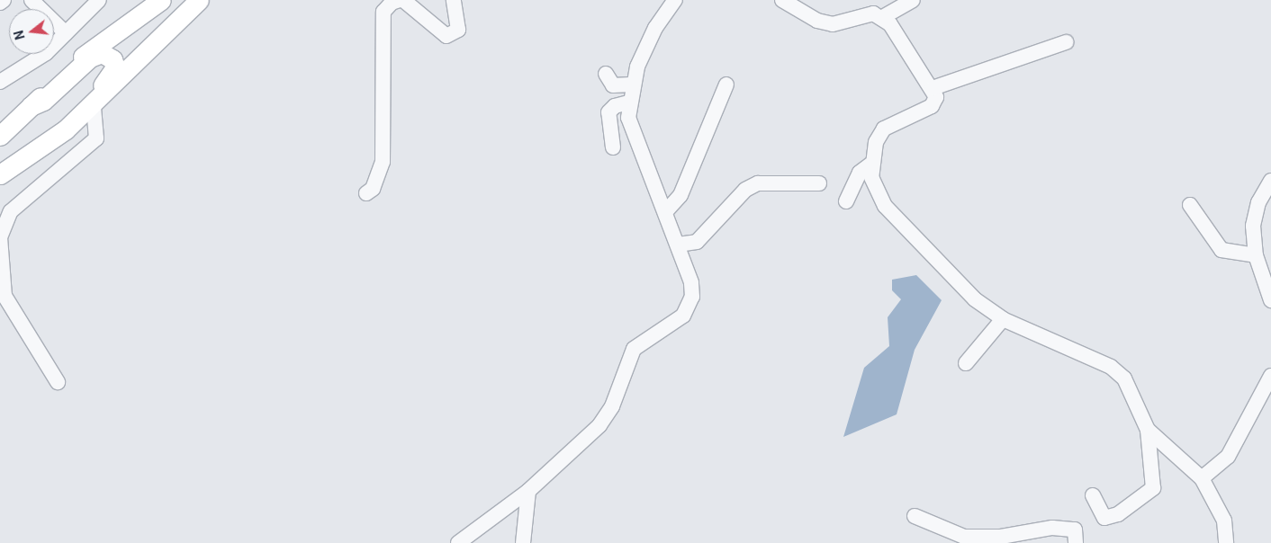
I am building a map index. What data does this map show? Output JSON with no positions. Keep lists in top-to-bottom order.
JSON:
{
  "north": "left"
}
